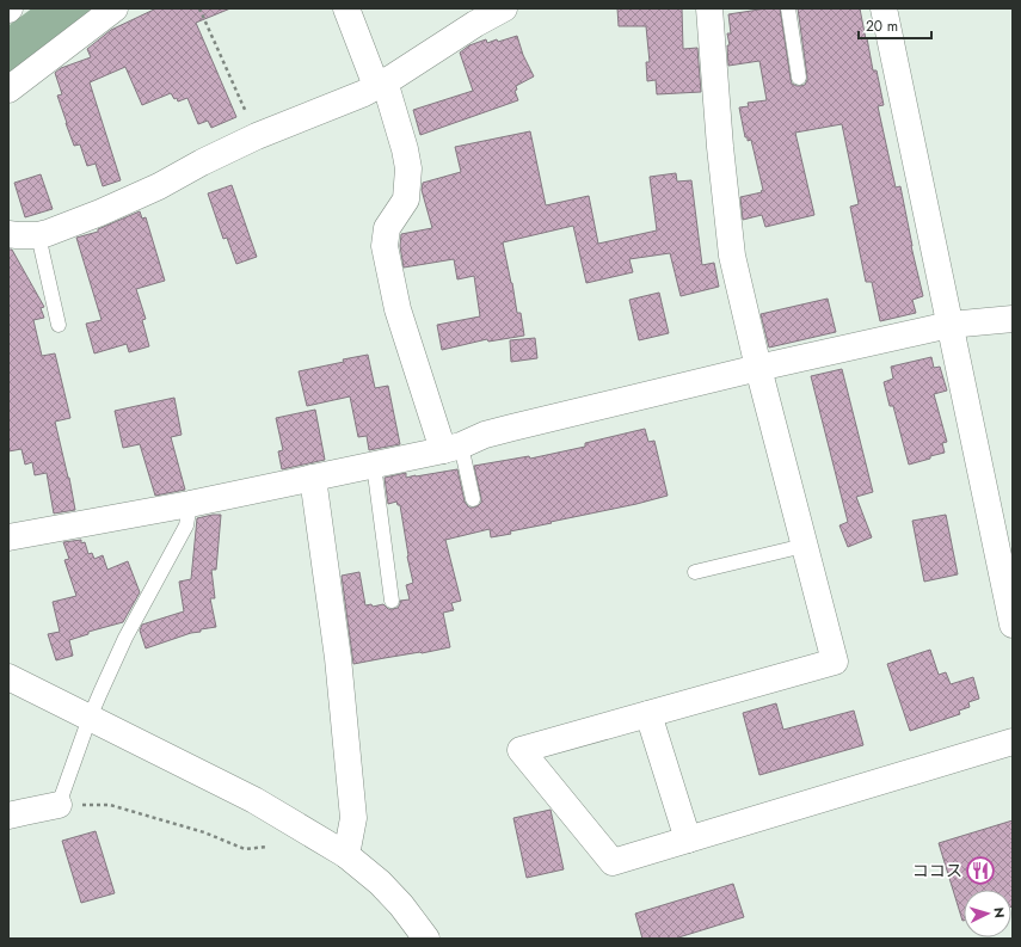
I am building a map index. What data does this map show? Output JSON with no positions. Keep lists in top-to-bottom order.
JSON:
{
  "places": {
    "restaurant": ["ココス"]
  },
  "scale_bar": "20 m",
  "north": "right"
}
